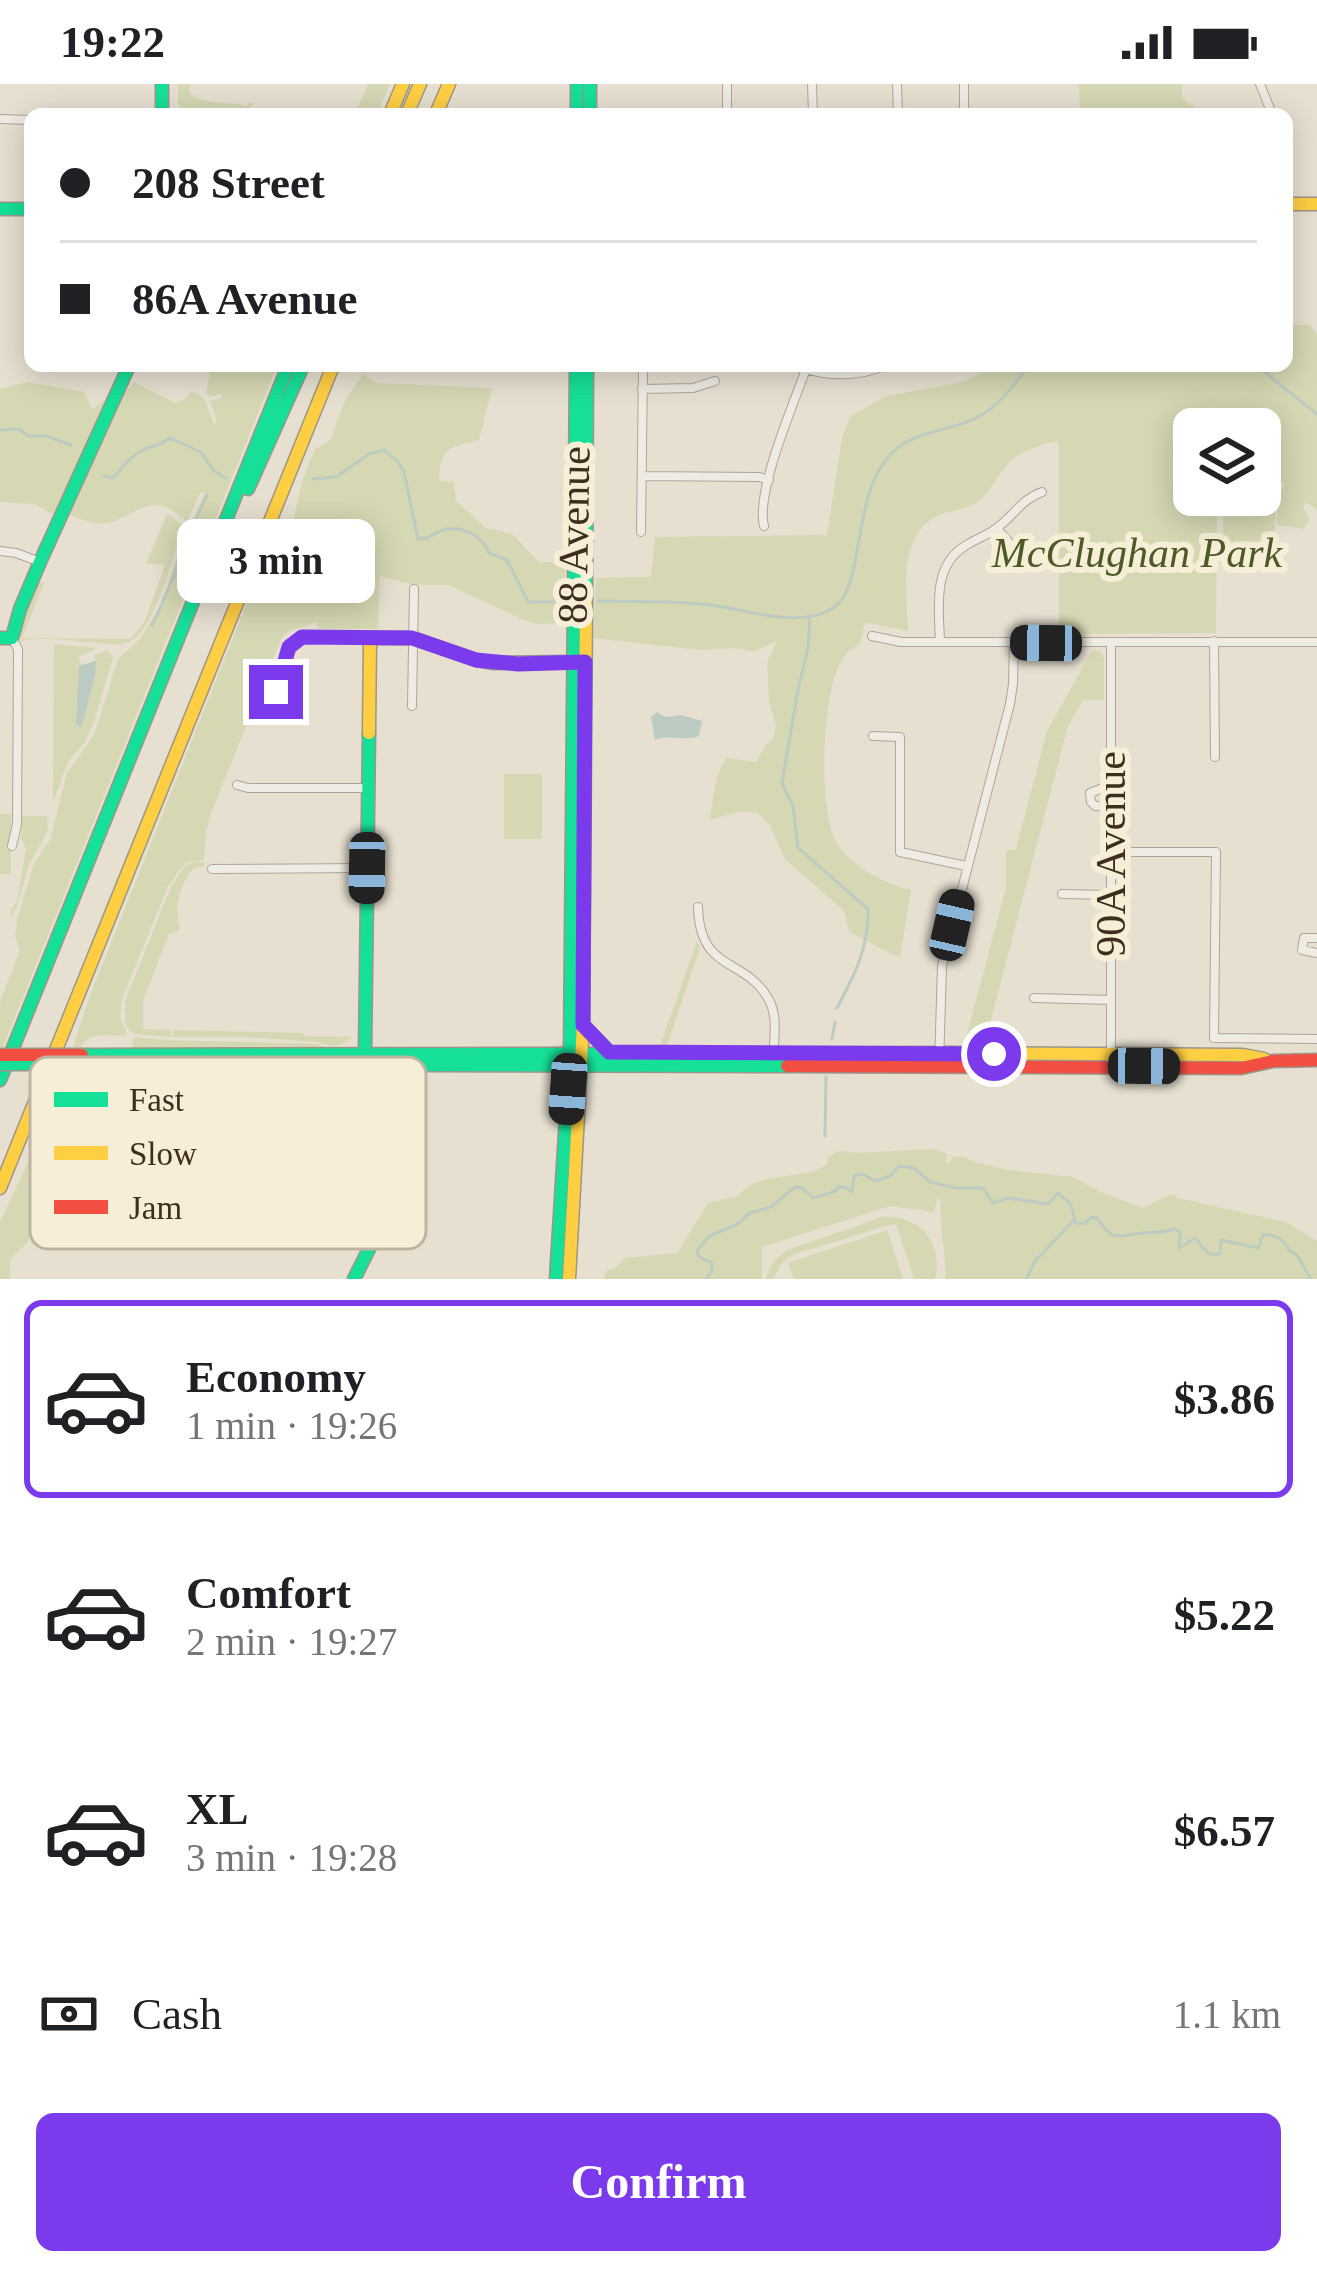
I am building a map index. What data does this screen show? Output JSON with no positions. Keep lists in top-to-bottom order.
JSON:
{
  "streets": {
    "main road": ["88 Avenue"],
    "street": ["90A Avenue"]
  },
  "parks": ["McClughan Park"],
  "legend": ["Fast", "Slow", "Jam"],
  "page": {
    "status": "19:22",
    "banner": ["208 Street", "86A Avenue"],
    "bubble": "3 min",
    "list": [
      {
        "name": "Economy",
        "note": "1 min · 19:26",
        "value": "$3.86"
      },
      {
        "name": "Comfort",
        "note": "2 min · 19:27",
        "value": "$5.22"
      },
      {
        "name": "XL",
        "note": "3 min · 19:28",
        "value": "$6.57"
      }
    ],
    "pay": ["Cash", "1.1 km"],
    "buttons": "Confirm"
  }
}
